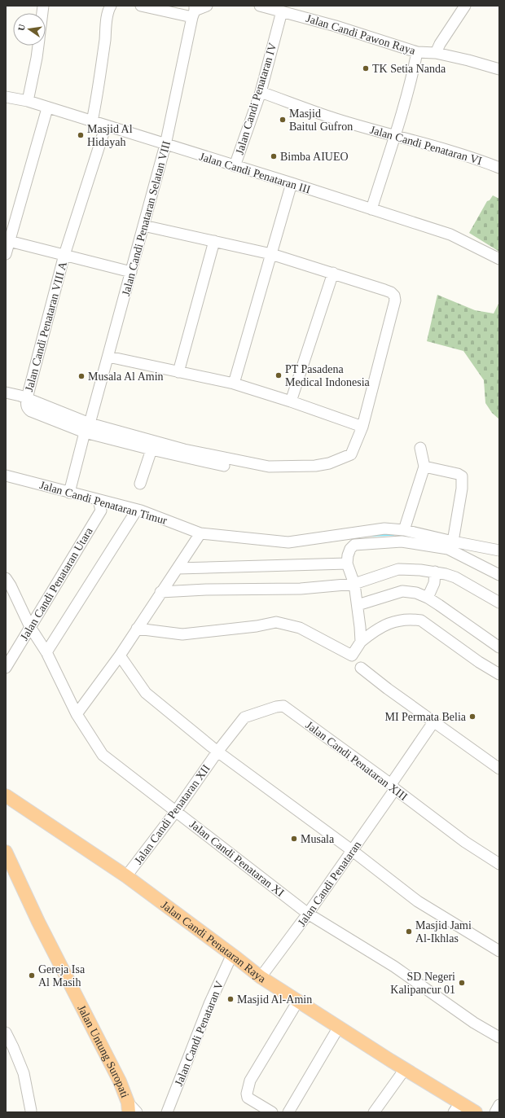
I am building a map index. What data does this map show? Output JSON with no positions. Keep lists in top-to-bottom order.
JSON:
{
  "streets": {
    "main road": ["Jalan Candi Penataran Raya", "Jalan Untung Suropati"],
    "street": [
      "Jalan Candi Pawon Raya",
      "Jalan Candi Penataran IV",
      "Jalan Candi Penataran VI",
      "Jalan Candi Penataran III",
      "Jalan Candi Penataran Selatan VIII",
      "Jalan Candi Penataran VIII A",
      "Jalan Candi Penataran Timur",
      "Jalan Candi Penataran Utara",
      "Jalan Candi Penataran XIII",
      "Jalan Candi Penataran XII",
      "Jalan Candi Penataran XI",
      "Jalan Candi Penataran",
      "Jalan Candi Penataran V"
    ]
  },
  "crossings": [
    ["Jalan Candi Pawon Raya", "Jalan Candi Penataran IV"],
    ["Jalan Candi Penataran IV", "Jalan Candi Penataran VI"],
    ["Jalan Candi Penataran IV", "Jalan Candi Penataran III"],
    ["Jalan Candi Penataran III", "Jalan Candi Penataran Selatan VIII"],
    ["Jalan Candi Penataran III", "Jalan Candi Penataran VIII A"],
    ["Jalan Candi Penataran Selatan VIII", "Jalan Candi Penataran Timur"],
    ["Jalan Candi Penataran Timur", "Jalan Candi Penataran Utara"],
    ["Jalan Candi Penataran Utara", "Jalan Candi Penataran XI"],
    ["Jalan Candi Penataran XIII", "Jalan Candi Penataran XII"],
    ["Jalan Candi Penataran XIII", "Jalan Candi Penataran"],
    ["Jalan Candi Penataran XII", "Jalan Candi Penataran XI"],
    ["Jalan Candi Penataran XII", "Jalan Candi Penataran Raya"],
    ["Jalan Candi Penataran XI", "Jalan Candi Penataran"],
    ["Jalan Candi Penataran", "Jalan Candi Penataran Raya"],
    ["Jalan Candi Penataran Raya", "Jalan Candi Penataran V"]
  ],
  "places": [
    "TK Setia Nanda",
    "Masjid Baitul Gufron",
    "Masjid Al Hidayah",
    "Bimba AIUEO",
    "PT Pasadena Medical Indonesia",
    "Musala Al Amin",
    "MI Permata Belia",
    "Musala",
    "Masjid Jami Al-Ikhlas",
    "Gereja Isa Al Masih",
    "SD Negeri Kalipancur 01",
    "Masjid Al-Amin"
  ],
  "north": "left"
}
